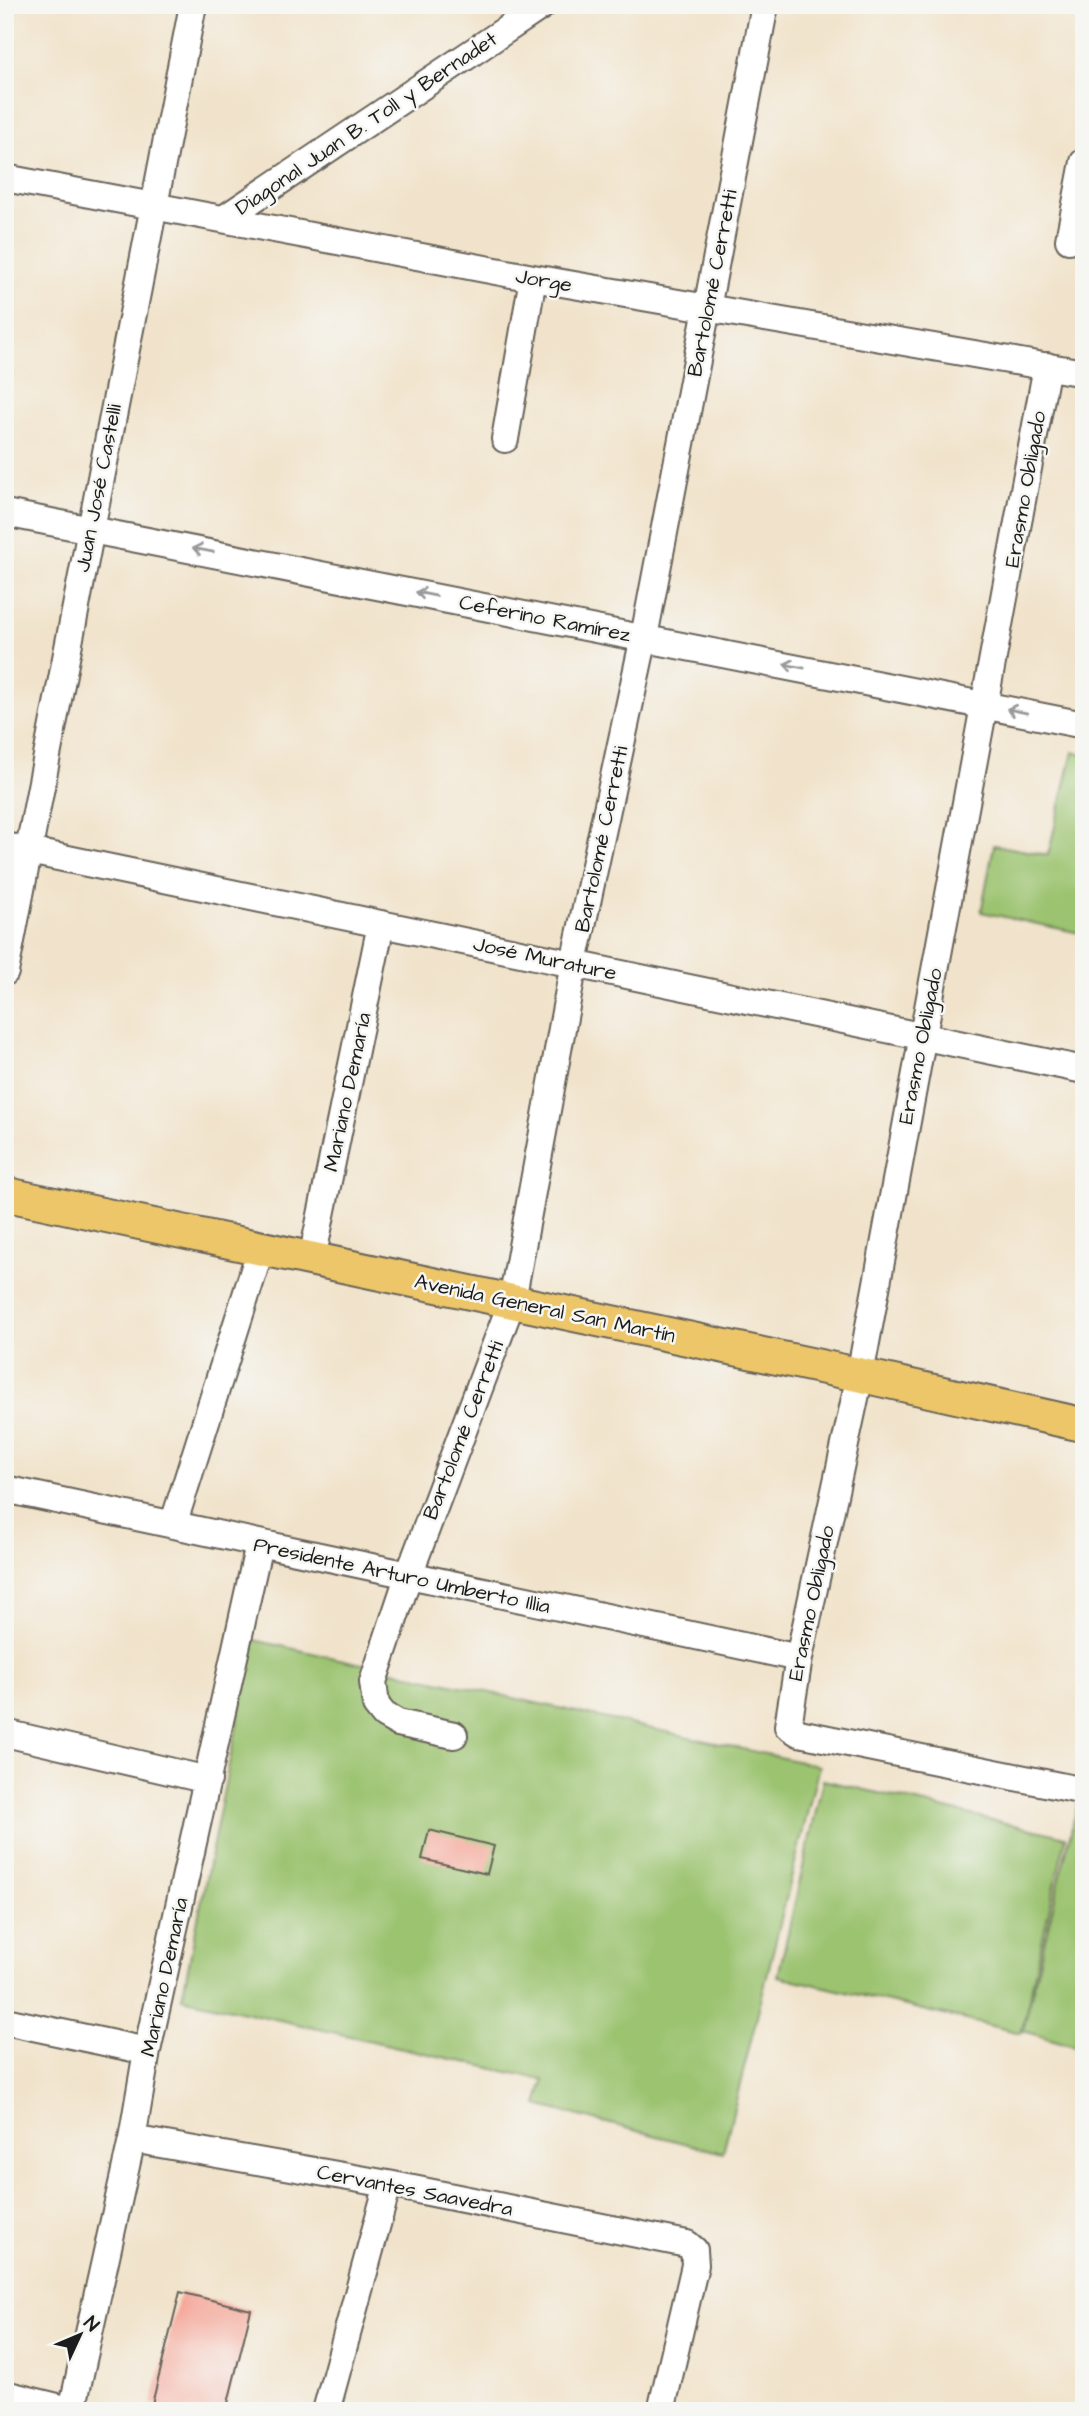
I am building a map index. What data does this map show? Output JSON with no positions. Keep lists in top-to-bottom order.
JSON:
{
  "streets": {
    "main road": ["Avenida General San Martín"],
    "street": [
      "Diagonal Juan B. Toll y Bernadet",
      "Jorge",
      "Bartolomé Cerretti",
      "Juan José Castelli",
      "Erasmo Obligado",
      "Ceferino Ramírez",
      "José Murature",
      "Mariano Demaría",
      "Presidente Arturo Umberto Illia",
      "Cervantes Saavedra"
    ]
  },
  "crossings": [
    ["Diagonal Juan B. Toll y Bernadet", "Jorge"],
    ["Jorge", "Bartolomé Cerretti"],
    ["Jorge", "Juan José Castelli"],
    ["Jorge", "Erasmo Obligado"],
    ["Bartolomé Cerretti", "Ceferino Ramírez"],
    ["Bartolomé Cerretti", "José Murature"],
    ["Bartolomé Cerretti", "Avenida General San Martín"],
    ["Bartolomé Cerretti", "Presidente Arturo Umberto Illia"],
    ["Juan José Castelli", "Ceferino Ramírez"],
    ["Juan José Castelli", "José Murature"],
    ["Erasmo Obligado", "Ceferino Ramírez"],
    ["Erasmo Obligado", "José Murature"],
    ["Erasmo Obligado", "Avenida General San Martín"],
    ["Erasmo Obligado", "Presidente Arturo Umberto Illia"],
    ["José Murature", "Mariano Demaría"],
    ["Mariano Demaría", "Avenida General San Martín"],
    ["Mariano Demaría", "Presidente Arturo Umberto Illia"],
    ["Mariano Demaría", "Cervantes Saavedra"]
  ],
  "one_way": ["Ceferino Ramírez"],
  "north": "top right"
}
